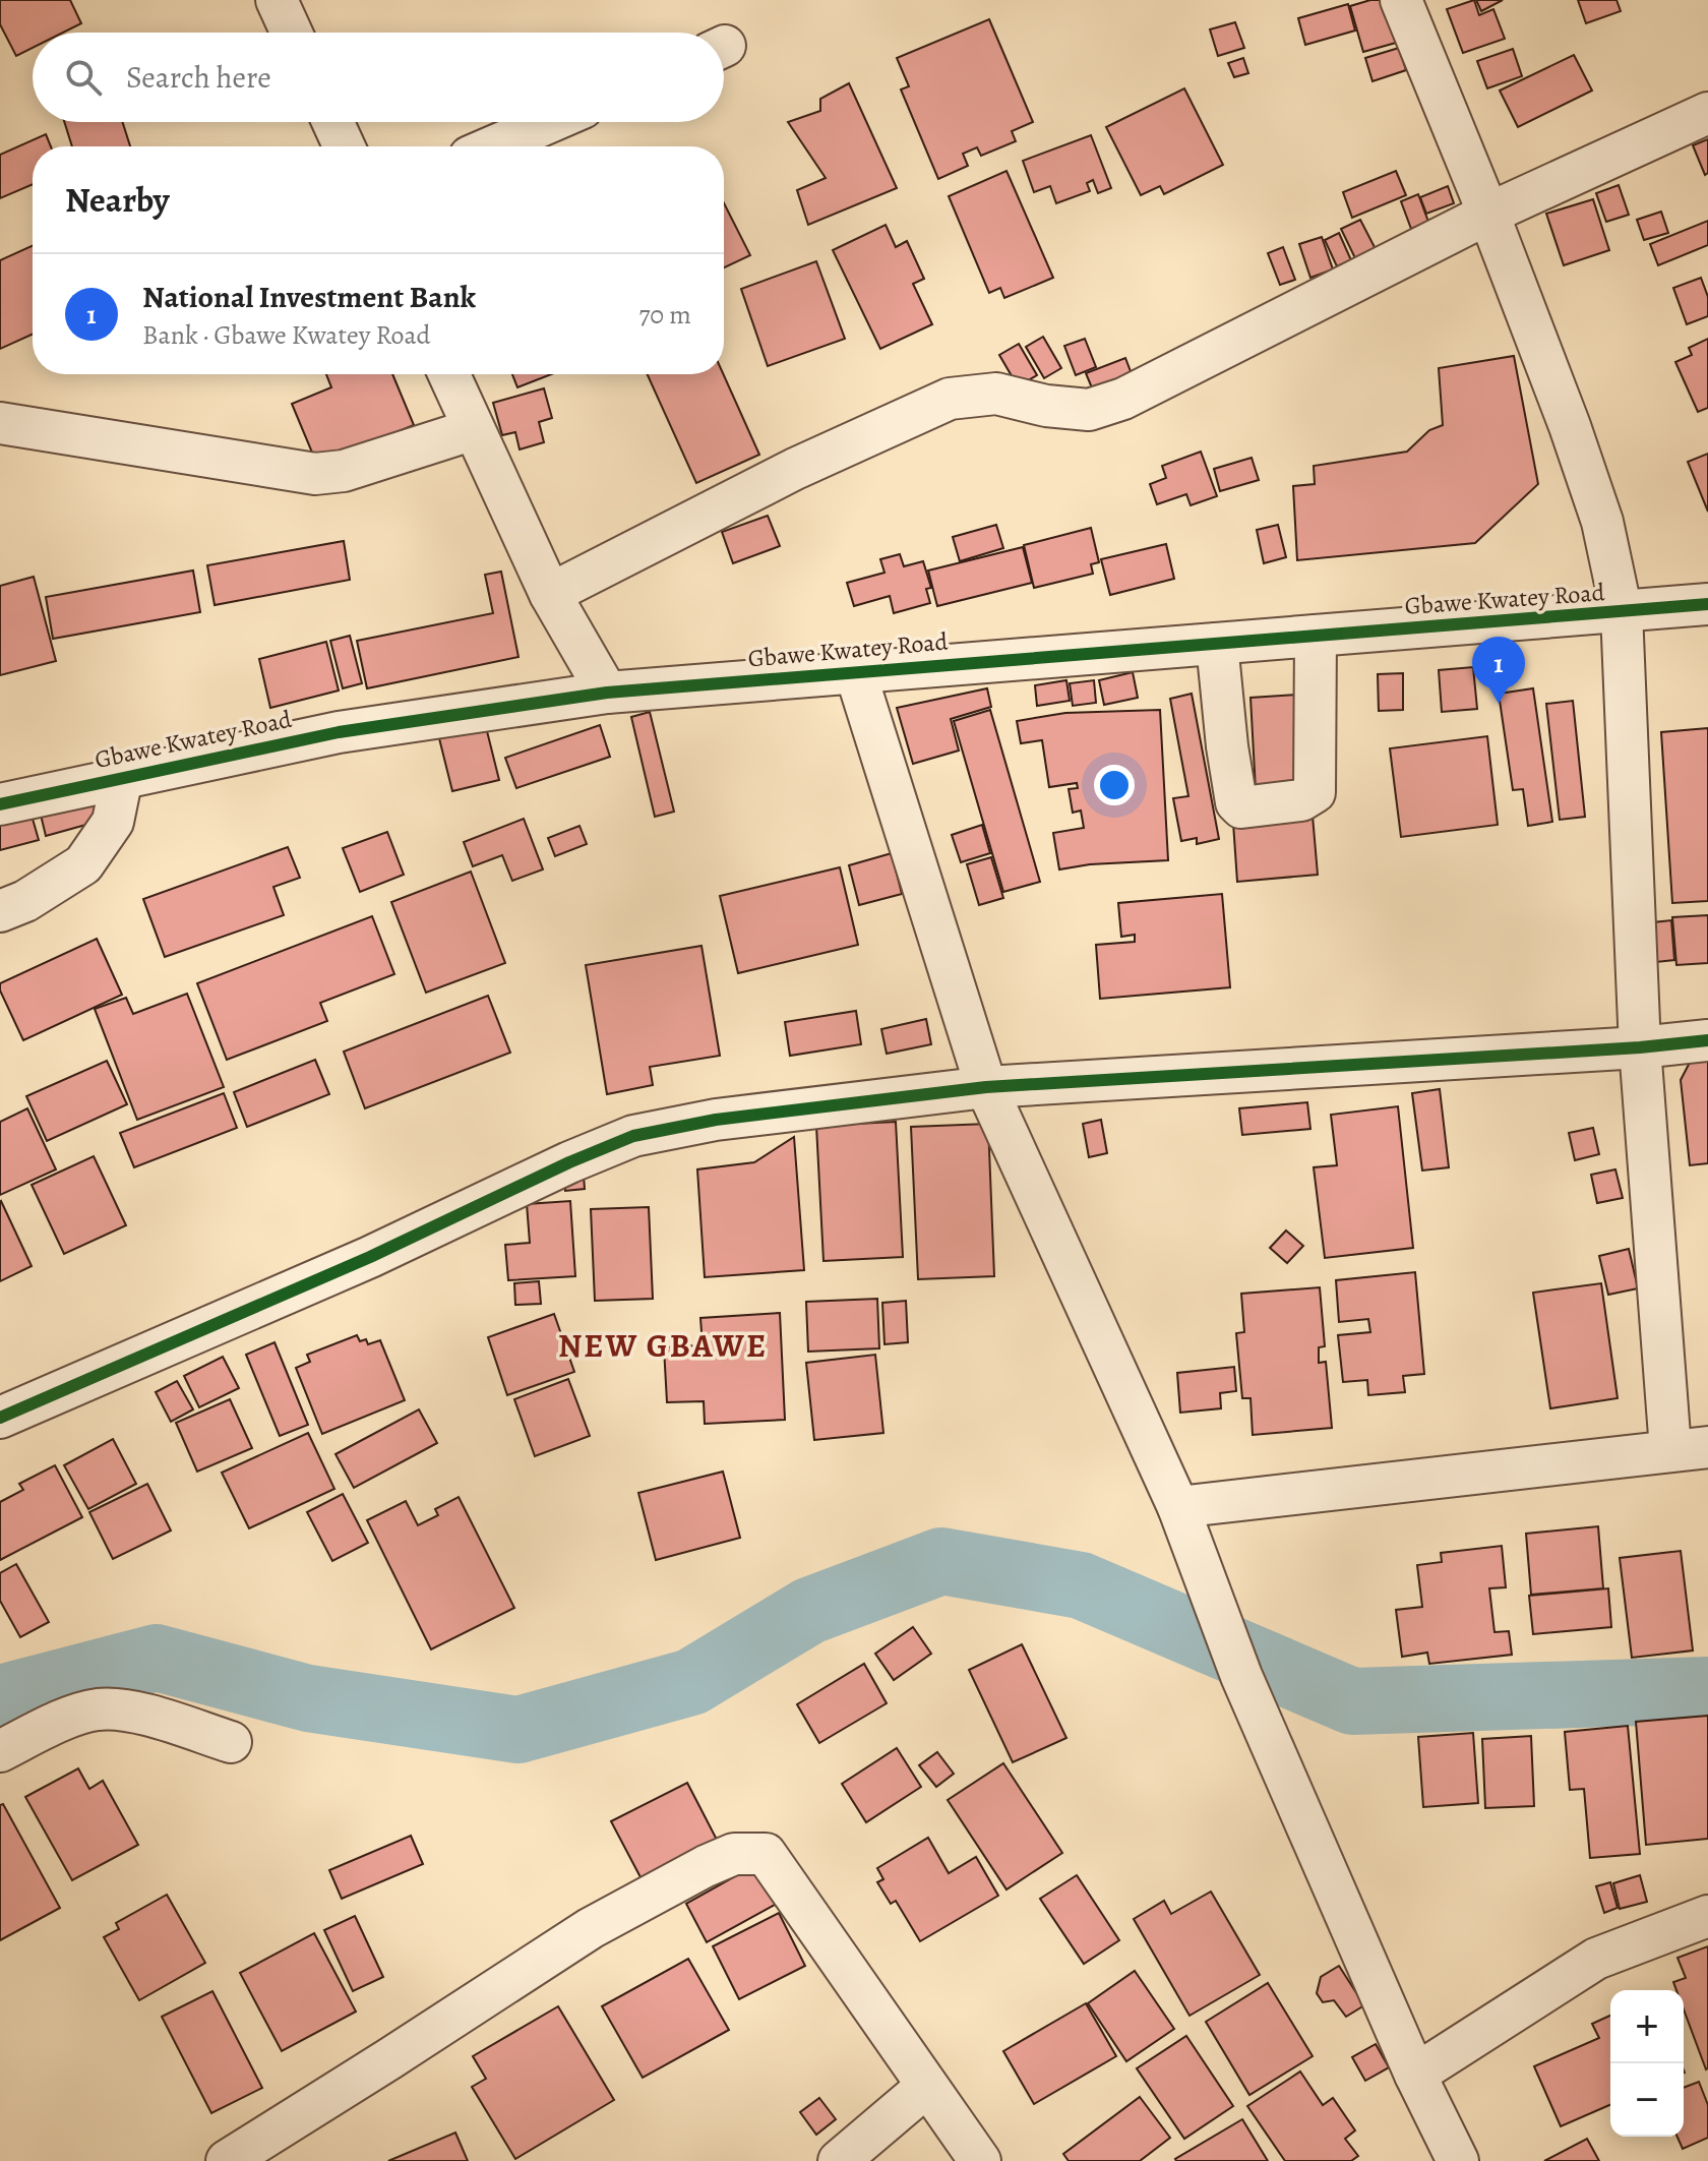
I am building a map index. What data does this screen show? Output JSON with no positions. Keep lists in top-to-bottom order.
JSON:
{
  "streets": {
    "street": ["Gbawe Kwatey Road"]
  },
  "districts": ["NEW GBAWE"],
  "page": {
    "search": "Search here",
    "heading": "Nearby",
    "list": [
      {
        "mark": "1",
        "name": "National Investment Bank",
        "note": "Bank · Gbawe Kwatey Road",
        "value": "70 m"
      }
    ],
    "pins": "1",
    "map_buttons": ["+", "−"]
  }
}
